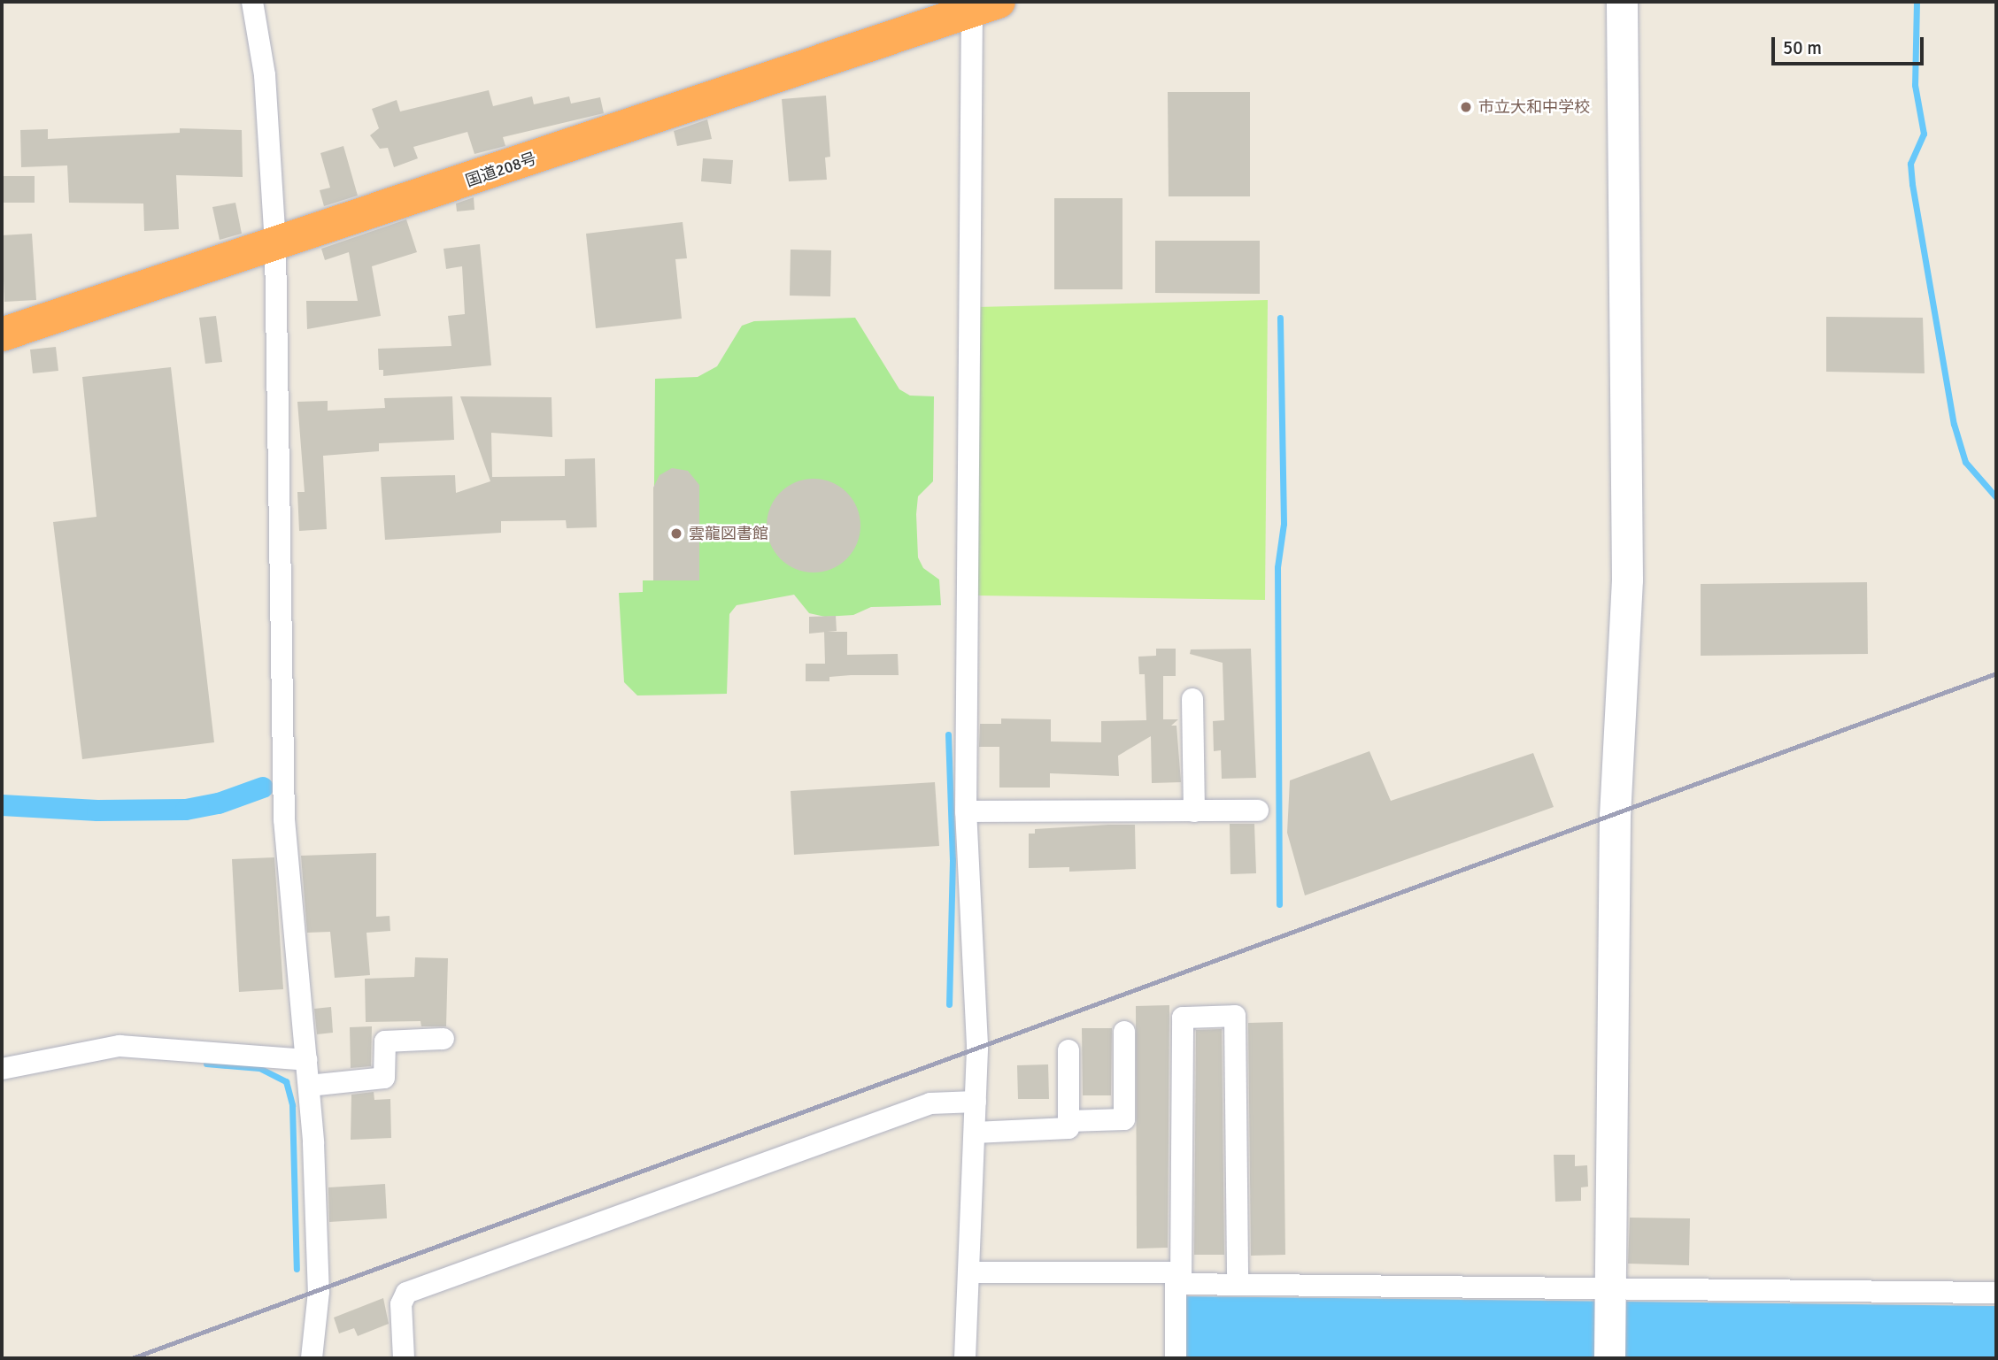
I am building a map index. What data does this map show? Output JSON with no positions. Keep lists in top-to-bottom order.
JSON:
{
  "streets": {
    "highway": ["国道208号"]
  },
  "places": ["市立大和中学校", "雲龍図書館"],
  "scale_bar": "50 m"
}
